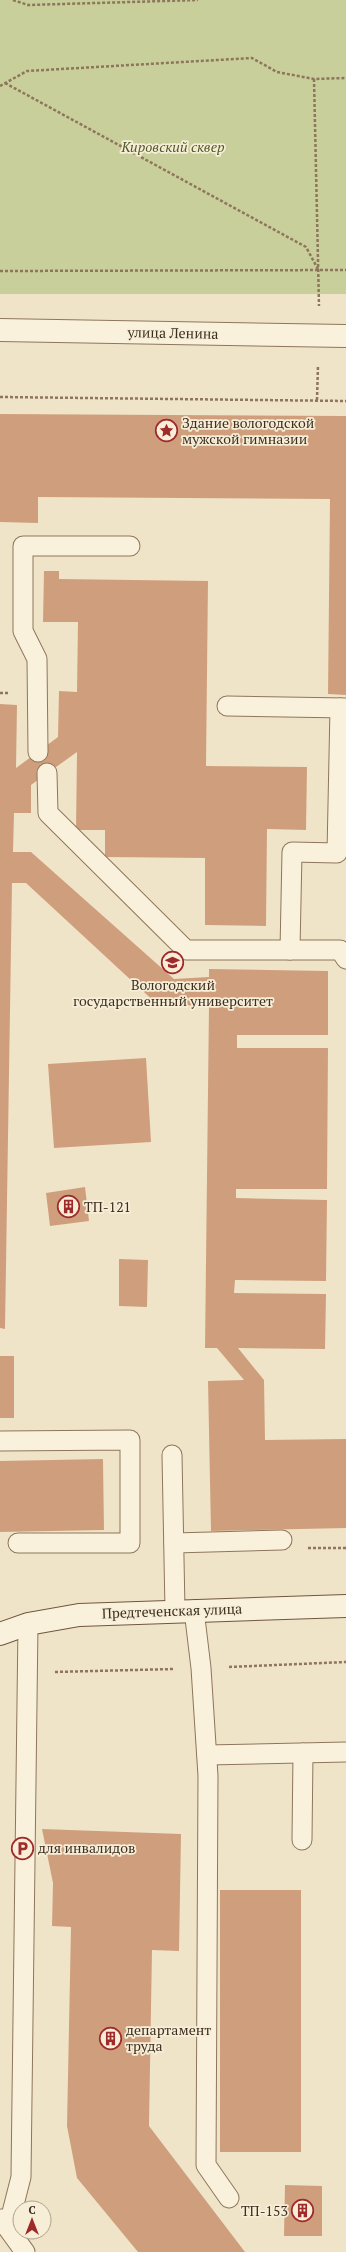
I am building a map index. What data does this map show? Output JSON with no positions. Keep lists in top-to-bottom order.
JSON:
{
  "streets": {
    "street": ["улица Ленина", "Предтеченская улица"]
  },
  "parks": ["Кировский сквер"],
  "places": {
    "place": ["Здание вологодской мужской гимназии"],
    "school or university": ["Вологодский государственный университет"],
    "building": ["ТП-121", "департамент труда", "ТП-153"],
    "parking": ["для инвалидов"]
  },
  "north": "top"
}
